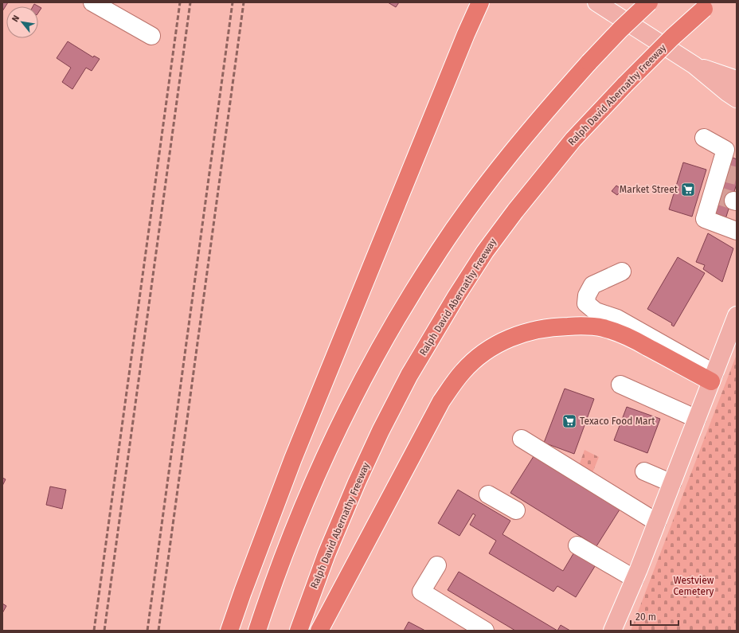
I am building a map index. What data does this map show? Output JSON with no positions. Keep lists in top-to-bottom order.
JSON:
{
  "streets": {
    "highway": ["Ralph David Abernathy Freeway"]
  },
  "parks": ["Westview Cemetery"],
  "places": {
    "supermarket": ["Market Street", "Texaco Food Mart"]
  },
  "scale_bar": "20 m",
  "north": "top left"
}
